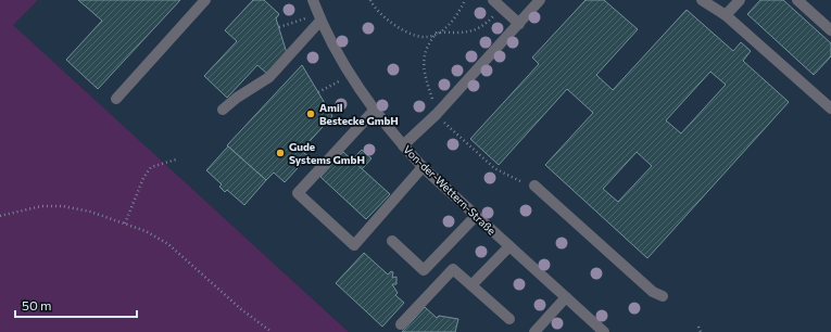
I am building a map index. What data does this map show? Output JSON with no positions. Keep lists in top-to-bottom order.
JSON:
{
  "streets": {
    "street": ["Von-der-Wettern-Straße"]
  },
  "places": ["Amil Bestecke GmbH", "Gude Systems GmbH"],
  "scale_bar": "50 m"
}
